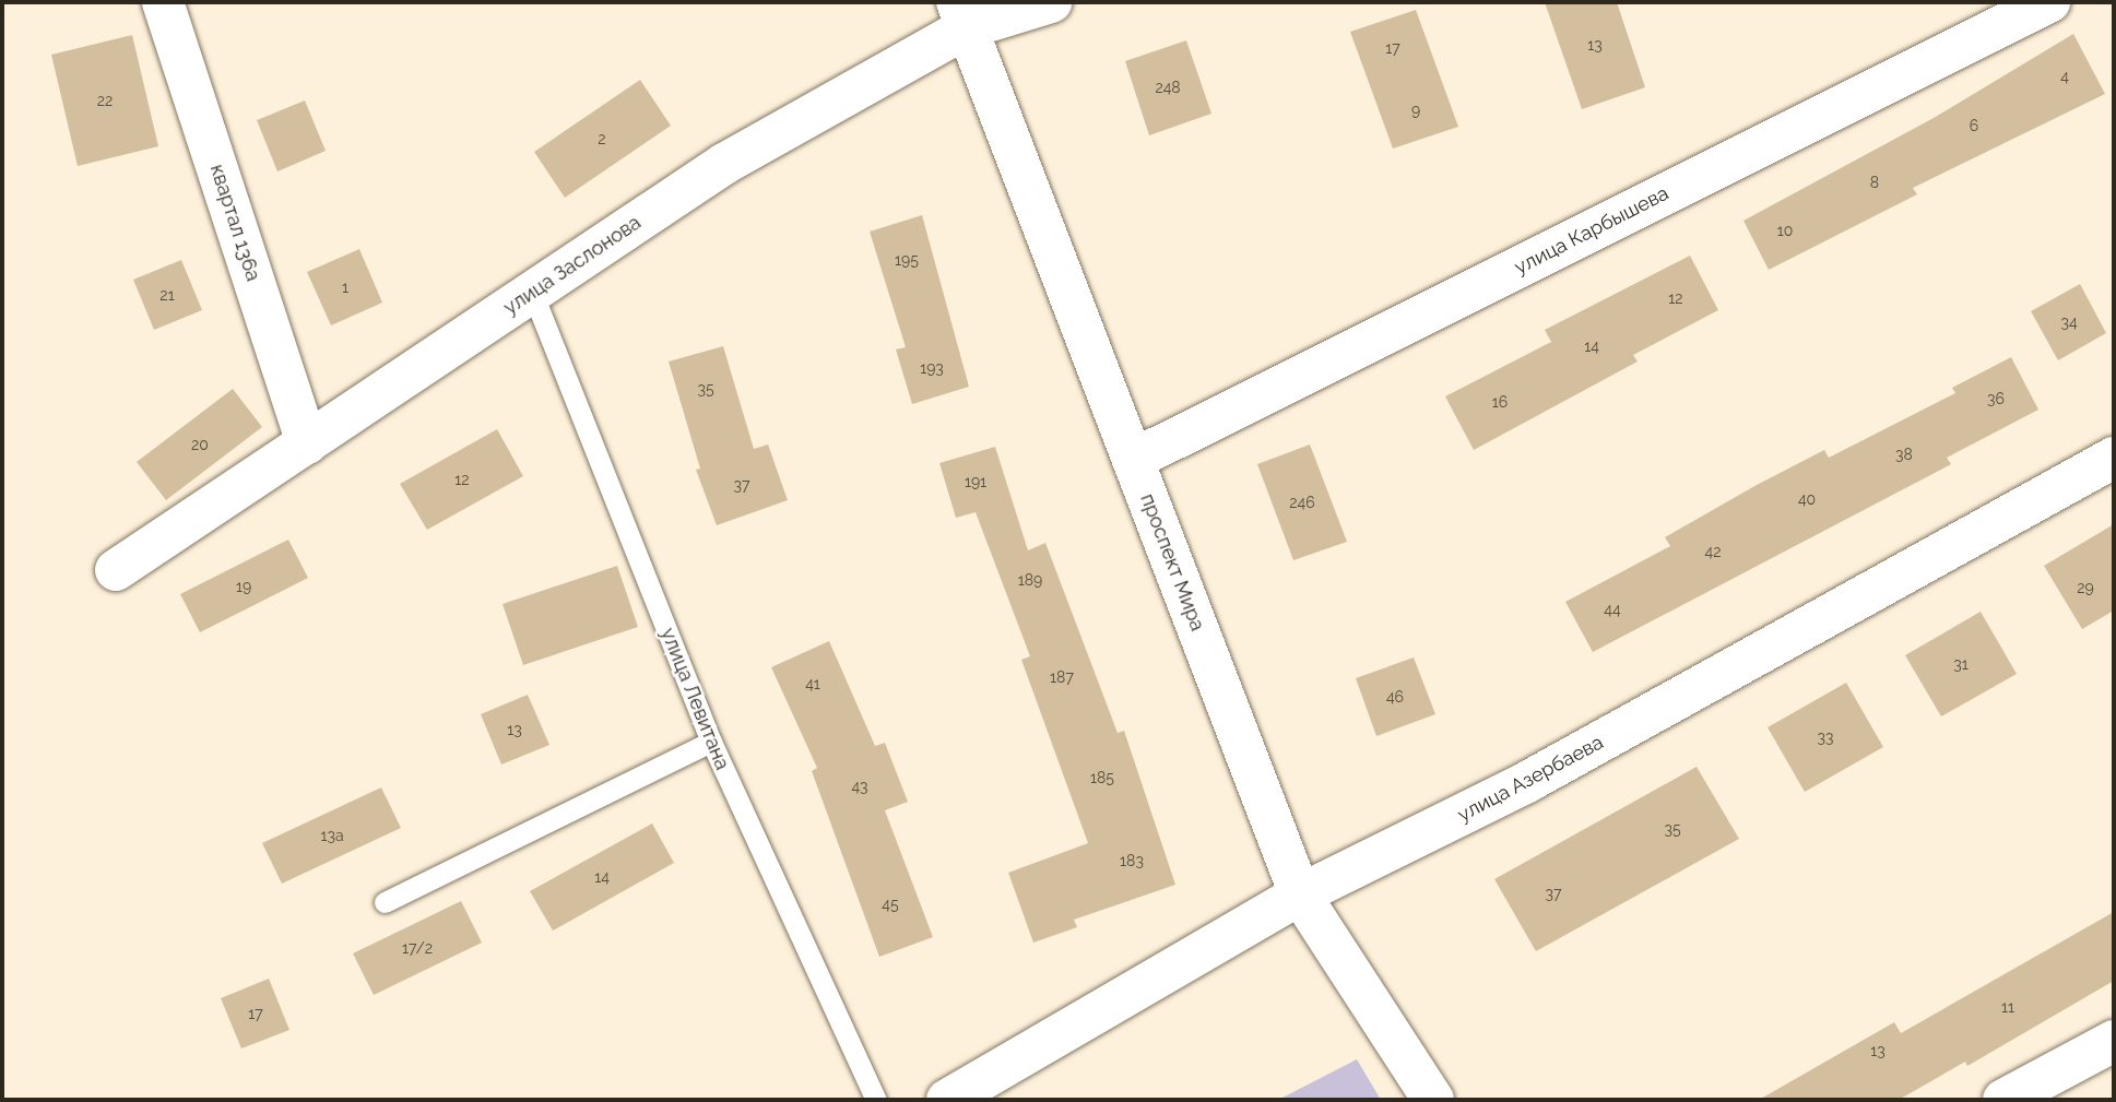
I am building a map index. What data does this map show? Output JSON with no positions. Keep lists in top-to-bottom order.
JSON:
{
  "streets": {
    "street": [
      "квартал 136а",
      "улица Карбышева",
      "улица Заслонова",
      "проспект Мира",
      "улица Азербаева"
    ],
    "lane": ["улица Левитана"]
  },
  "crossings": [
    ["квартал 136а", "улица Заслонова"],
    ["улица Карбышева", "проспект Мира"],
    ["улица Заслонова", "проспект Мира"],
    ["улица Заслонова", "улица Левитана"],
    ["проспект Мира", "улица Азербаева"]
  ],
  "house_numbers": [
    "13",
    "17",
    "4",
    "248",
    "22",
    "9",
    "6",
    "2",
    "8",
    "10",
    "195",
    "1",
    "21",
    "12",
    "34",
    "14",
    "193",
    "35",
    "36",
    "16",
    "20",
    "38",
    "12",
    "191",
    "37",
    "40",
    "246",
    "42",
    "189",
    "19",
    "29",
    "44",
    "31",
    "187",
    "41",
    "46",
    "13",
    "33",
    "185",
    "43",
    "35",
    "13а",
    "183",
    "14",
    "37",
    "45",
    "17/2",
    "11",
    "17",
    "13"
  ]
}
